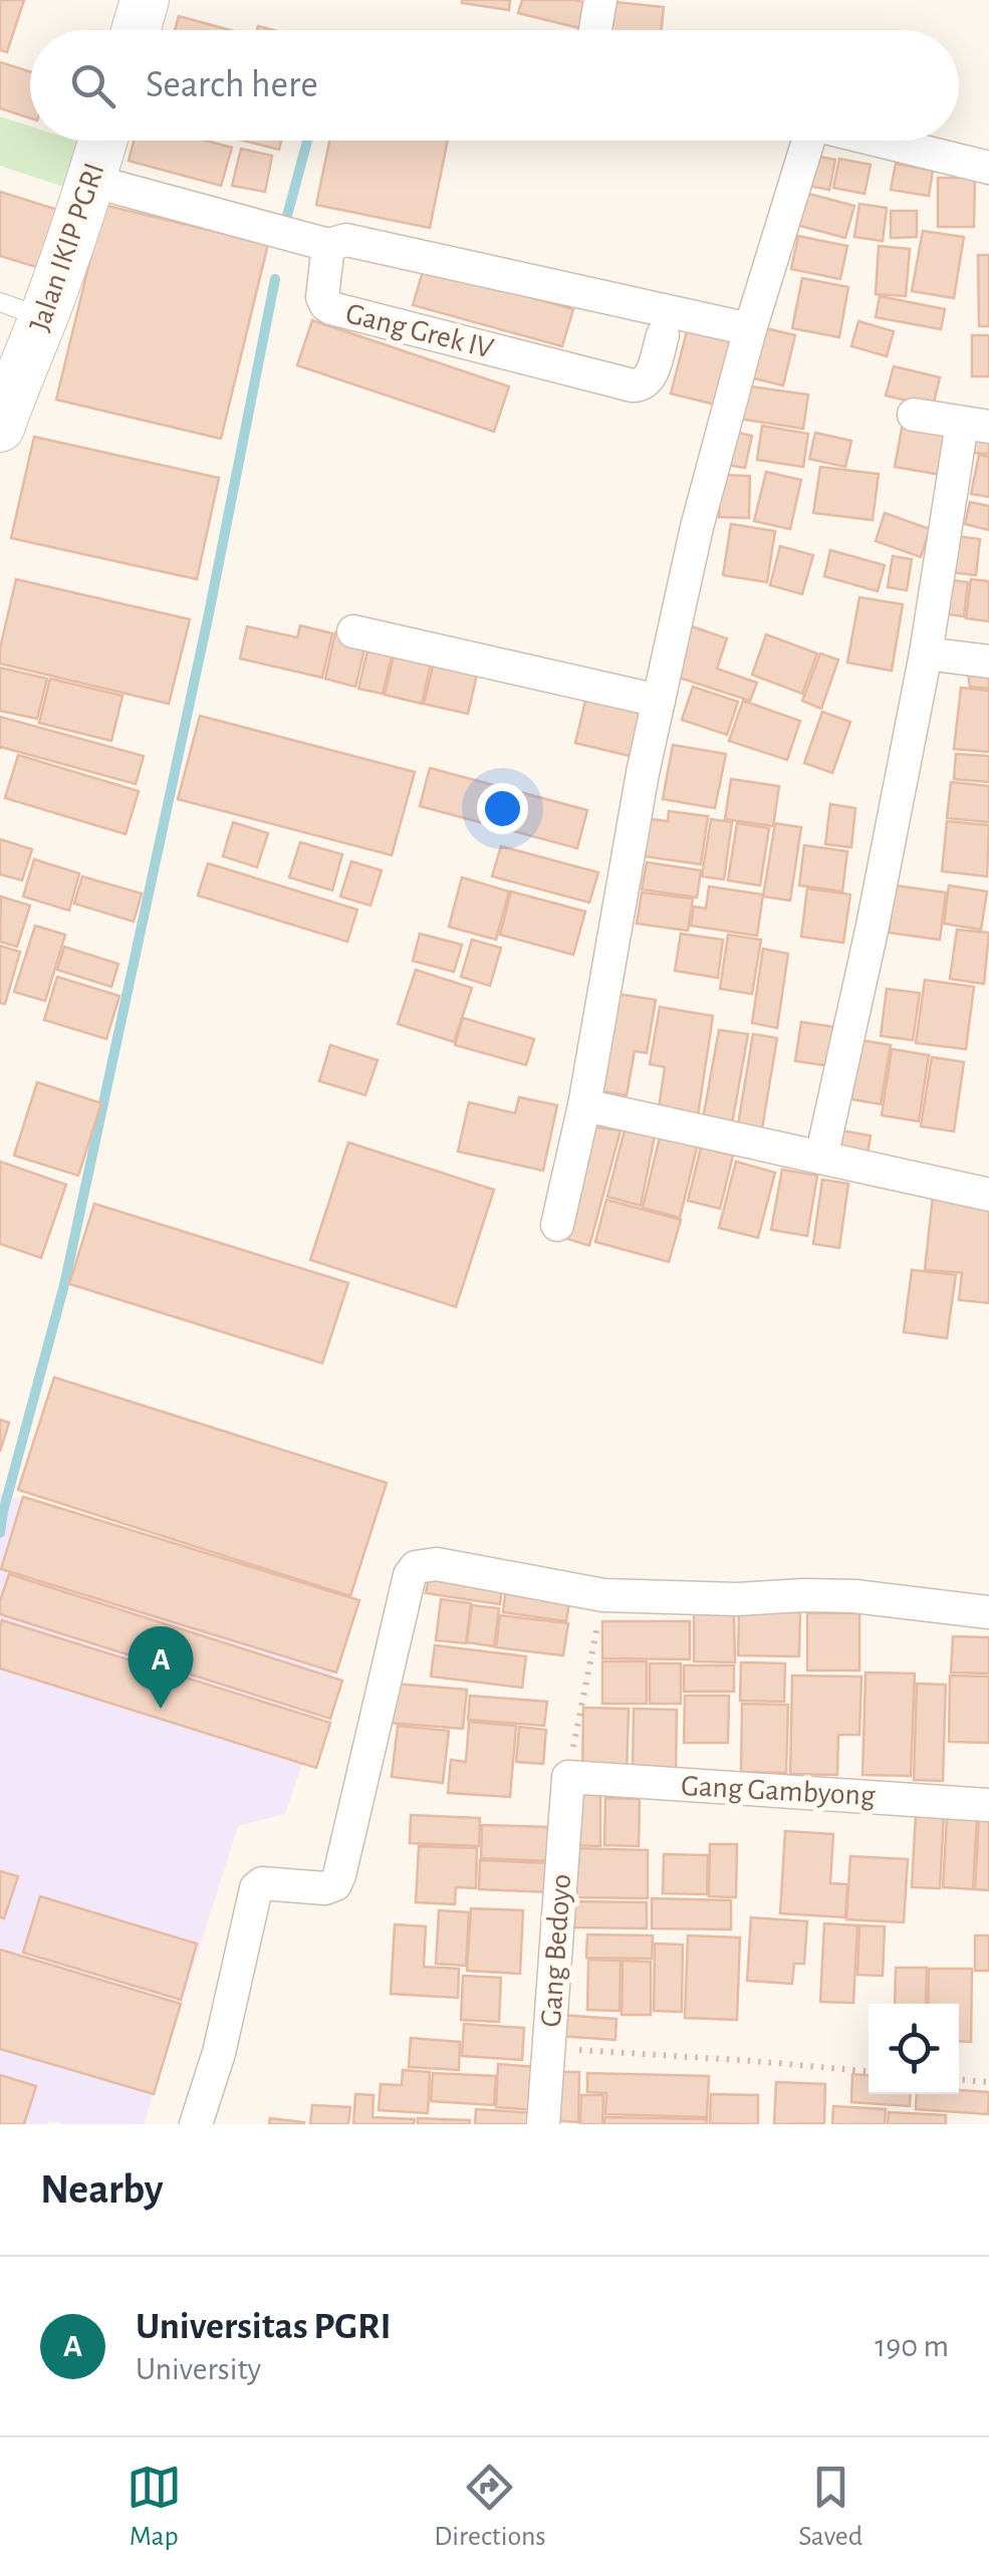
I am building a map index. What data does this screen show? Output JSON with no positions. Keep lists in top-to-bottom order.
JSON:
{
  "streets": {
    "main road": ["Jalan IKIP PGRI"],
    "street": ["Gang Grek IV", "Gang Gambyong", "Gang Bedoyo"]
  },
  "crossings": [
    ["Gang Gambyong", "Gang Bedoyo"]
  ],
  "page": {
    "search": "Search here",
    "pins": "A",
    "heading": "Nearby",
    "list": [
      {
        "mark": "A",
        "name": "Universitas PGRI",
        "note": "University",
        "value": "190 m"
      }
    ],
    "nav": ["Map", "Directions", "Saved"]
  }
}
